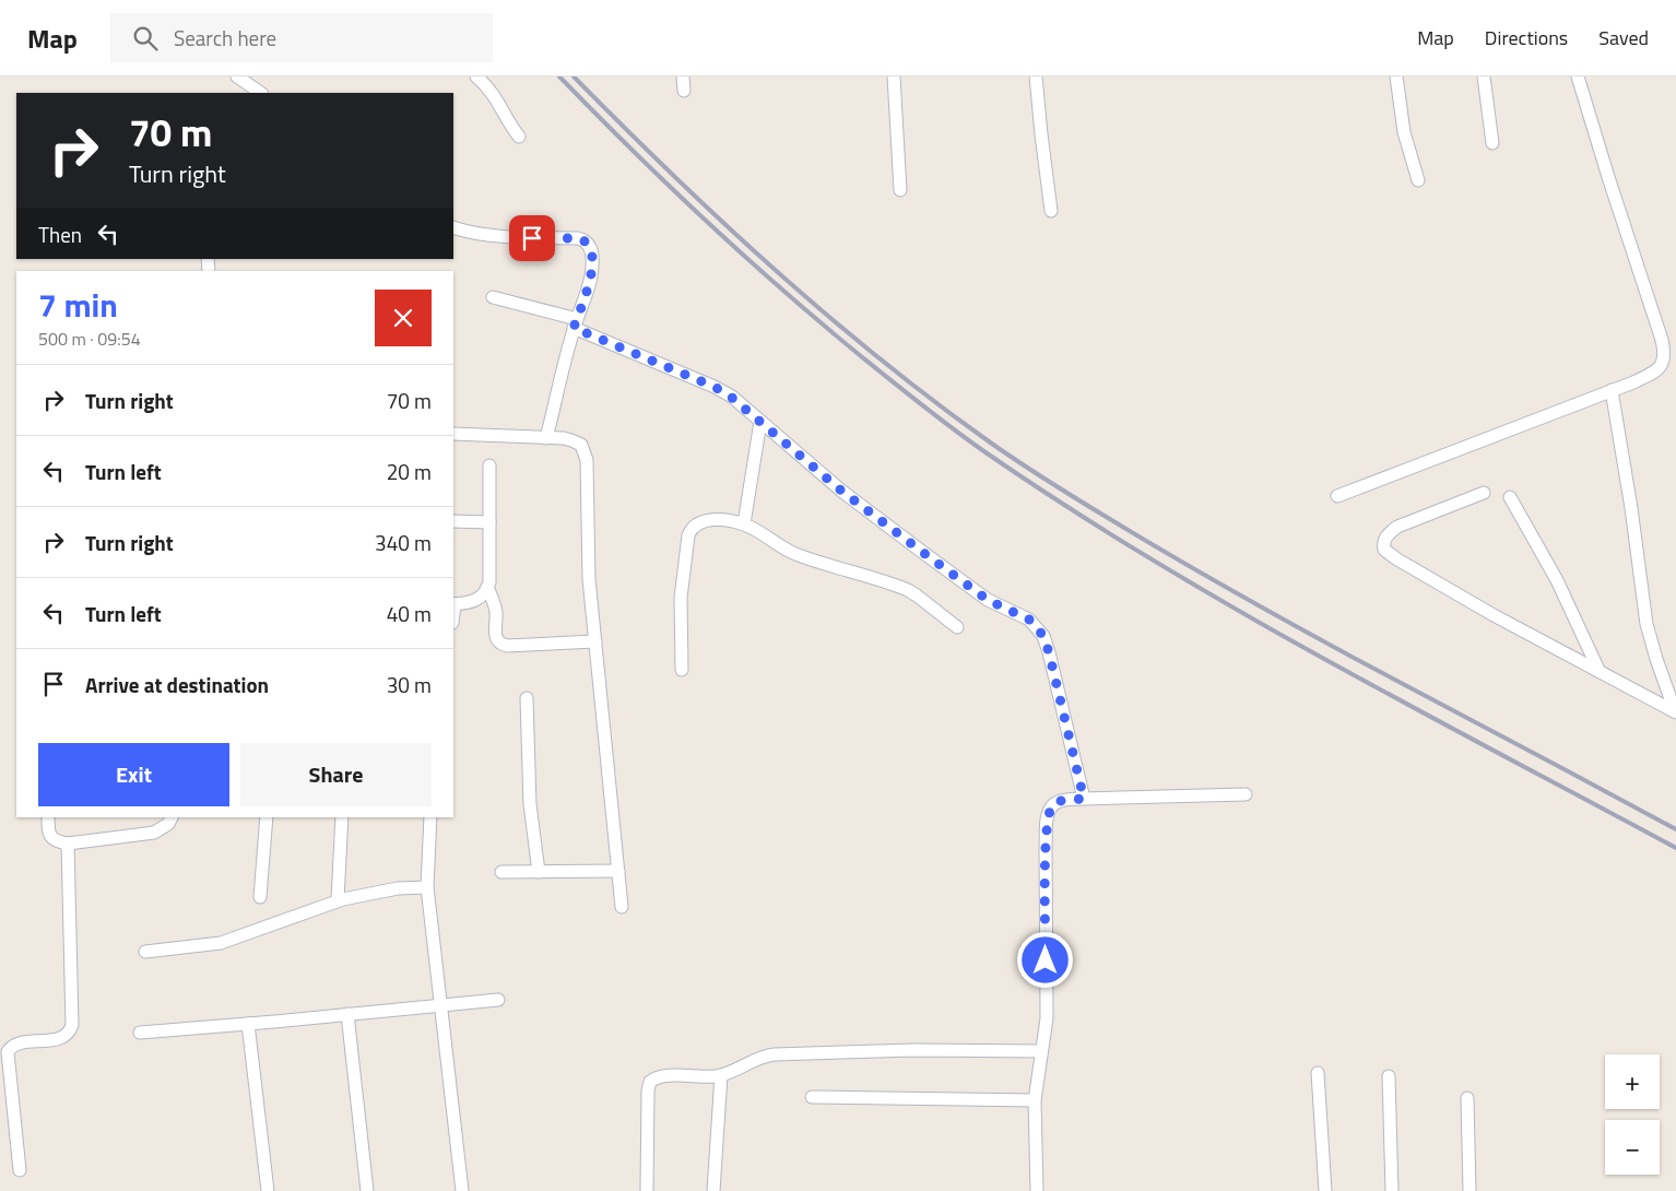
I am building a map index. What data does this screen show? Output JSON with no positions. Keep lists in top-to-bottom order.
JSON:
{
  "page": {
    "header": "Map",
    "search": "Search here",
    "nav": ["Map", "Directions", "Saved"],
    "turn": ["70 m", "Turn right"],
    "then": "Then",
    "heading": ["7 min", "500 m · 09:54"],
    "list": [
      {
        "name": "Turn right",
        "value": "70 m"
      },
      {
        "name": "Turn left",
        "value": "20 m"
      },
      {
        "name": "Turn right",
        "value": "340 m"
      },
      {
        "name": "Turn left",
        "value": "40 m"
      },
      {
        "name": "Arrive at destination",
        "value": "30 m"
      }
    ],
    "buttons": ["Exit", "Share"],
    "map_buttons": ["+", "−"]
  }
}
